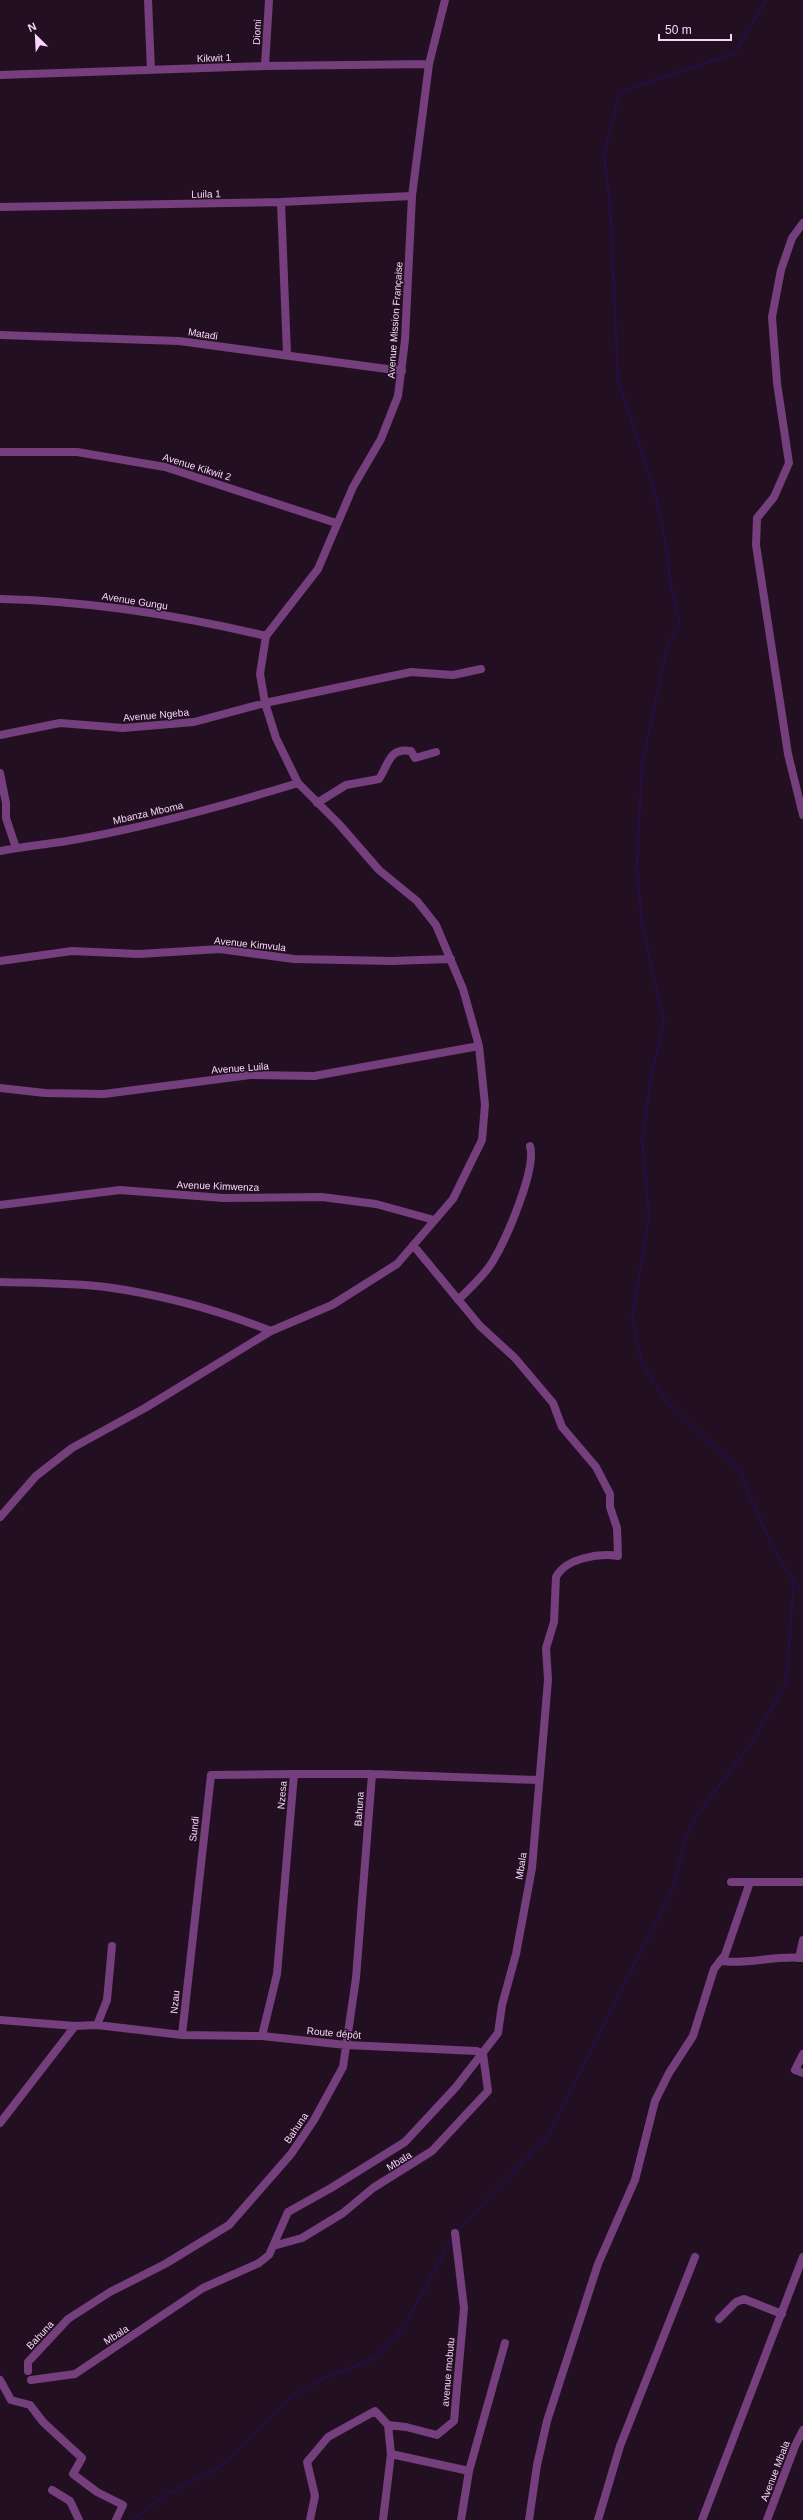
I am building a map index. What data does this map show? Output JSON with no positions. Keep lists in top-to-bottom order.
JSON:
{
  "streets": {
    "street": [
      "Diomi",
      "Kikwit 1",
      "Luila 1",
      "Avenue Mission Française",
      "Matadi",
      "Avenue Kikwit 2",
      "Avenue Gungu",
      "Avenue Ngeba",
      "Mbanza Mboma",
      "Avenue Kimvula",
      "Avenue Luila",
      "Avenue Kimwenza",
      "Nzesa",
      "Bahuna",
      "Sundi",
      "Mbala",
      "Nzau",
      "Route dépôt",
      "avenue mobutu",
      "Avenue Mbala"
    ]
  },
  "crossings": [
    ["Diomi", "Kikwit 1"],
    ["Kikwit 1", "Avenue Mission Française"],
    ["Luila 1", "Avenue Mission Française"],
    ["Avenue Mission Française", "Matadi"],
    ["Avenue Mission Française", "Avenue Kikwit 2"],
    ["Avenue Mission Française", "Avenue Gungu"],
    ["Avenue Mission Française", "Avenue Ngeba"],
    ["Avenue Mission Française", "Mbanza Mboma"],
    ["Avenue Mission Française", "Avenue Kimvula"],
    ["Avenue Mission Française", "Avenue Luila"],
    ["Avenue Mission Française", "Avenue Kimwenza"],
    ["Nzesa", "Bahuna"],
    ["Nzesa", "Sundi"],
    ["Nzesa", "Mbala"],
    ["Nzesa", "Route dépôt"],
    ["Bahuna", "Route dépôt"],
    ["Sundi", "Nzau"],
    ["Mbala", "Route dépôt"],
    ["Nzau", "Route dépôt"]
  ],
  "scale_bar": "50 m",
  "north": "top left"
}
